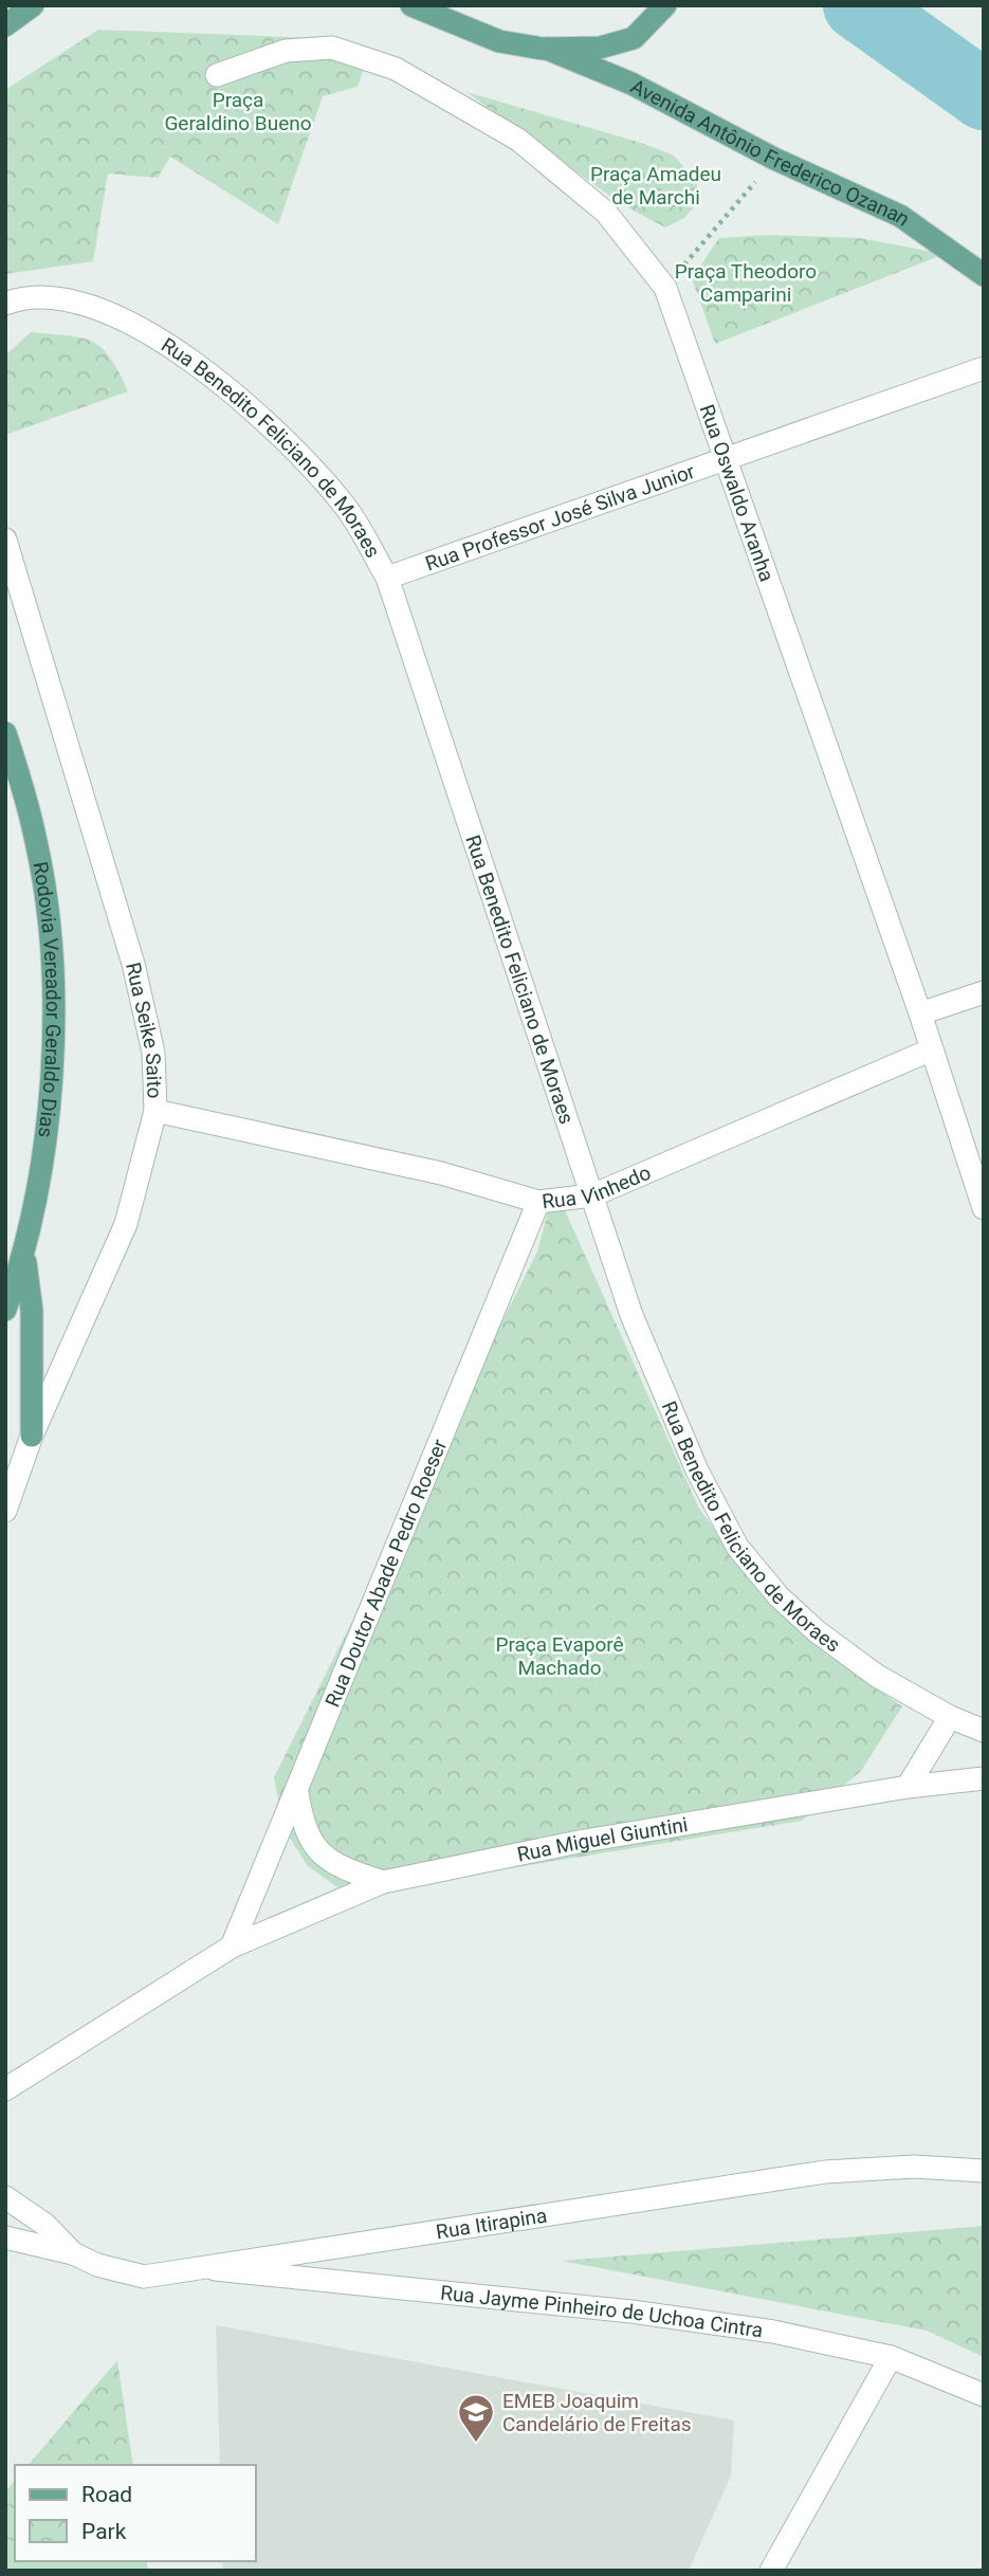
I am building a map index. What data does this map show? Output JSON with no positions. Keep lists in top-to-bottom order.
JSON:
{
  "streets": {
    "main road": ["Avenida Antônio Frederico Ozanan", "Rodovia Vereador Geraldo Dias"],
    "street": [
      "Rua Benedito Feliciano de Moraes",
      "Rua Oswaldo Aranha",
      "Rua Professor José Silva Junior",
      "Rua Seike Saito",
      "Rua Vinhedo",
      "Rua Doutor Abade Pedro Roeser",
      "Rua Miguel Giuntini",
      "Rua Itirapina",
      "Rua Jayme Pinheiro de Uchoa Cintra"
    ]
  },
  "crossings": [
    ["Rua Benedito Feliciano de Moraes", "Rua Professor José Silva Junior"],
    ["Rua Benedito Feliciano de Moraes", "Rua Vinhedo"],
    ["Rua Oswaldo Aranha", "Rua Professor José Silva Junior"],
    ["Rua Oswaldo Aranha", "Rua Vinhedo"],
    ["Rua Seike Saito", "Rua Vinhedo"],
    ["Rua Vinhedo", "Rua Doutor Abade Pedro Roeser"],
    ["Rua Doutor Abade Pedro Roeser", "Rua Miguel Giuntini"],
    ["Rua Itirapina", "Rua Jayme Pinheiro de Uchoa Cintra"]
  ],
  "parks": [
    "Praça Geraldino Bueno",
    "Praça Amadeu de Marchi",
    "Praça Theodoro Camparini",
    "Praça Evaporê Machado"
  ],
  "places": {
    "school or university": ["EMEB Joaquim Candelário de Freitas"]
  },
  "legend": ["Road", "Park"]
}
